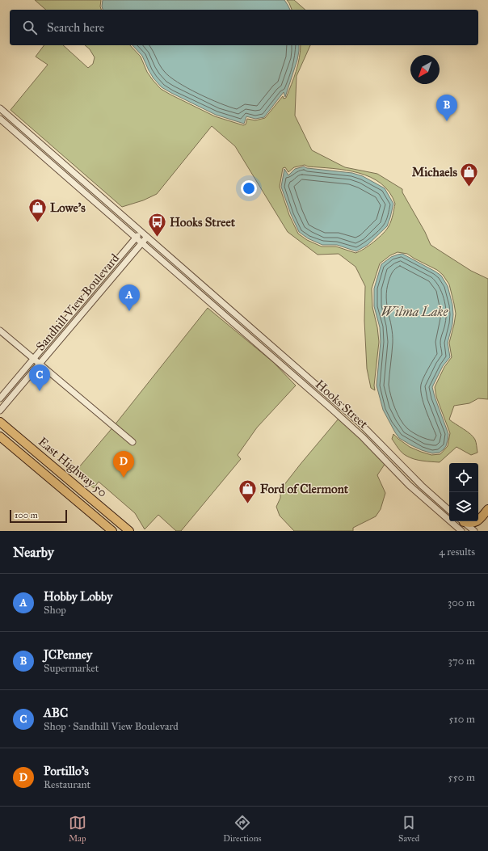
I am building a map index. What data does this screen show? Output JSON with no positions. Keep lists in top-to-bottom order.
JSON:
{
  "streets": {
    "highway": ["East Highway 50"],
    "street": ["Sandhill View Boulevard", "Hooks Street"]
  },
  "crossings": [
    ["Sandhill View Boulevard", "Hooks Street"]
  ],
  "water": ["Wilma Lake"],
  "places": {
    "shop": ["Michaels", "Lowe's", "Ford of Clermont"],
    "bus stop": ["Hooks Street"]
  },
  "scale_bar": "100 m",
  "north": "bottom left",
  "page": {
    "search": "Search here",
    "pins": [
      "B",
      "A",
      "C",
      "D"
    ],
    "scale": "100 m",
    "heading": ["Nearby", "4 results"],
    "list": [
      {
        "mark": "A",
        "name": "Hobby Lobby",
        "note": "Shop",
        "value": "300 m"
      },
      {
        "mark": "B",
        "name": "JCPenney",
        "note": "Supermarket",
        "value": "370 m"
      },
      {
        "mark": "C",
        "name": "ABC",
        "note": "Shop · Sandhill View Boulevard",
        "value": "510 m"
      },
      {
        "mark": "D",
        "name": "Portillo's",
        "note": "Restaurant",
        "value": "550 m"
      }
    ],
    "nav": ["Map", "Directions", "Saved"]
  }
}
